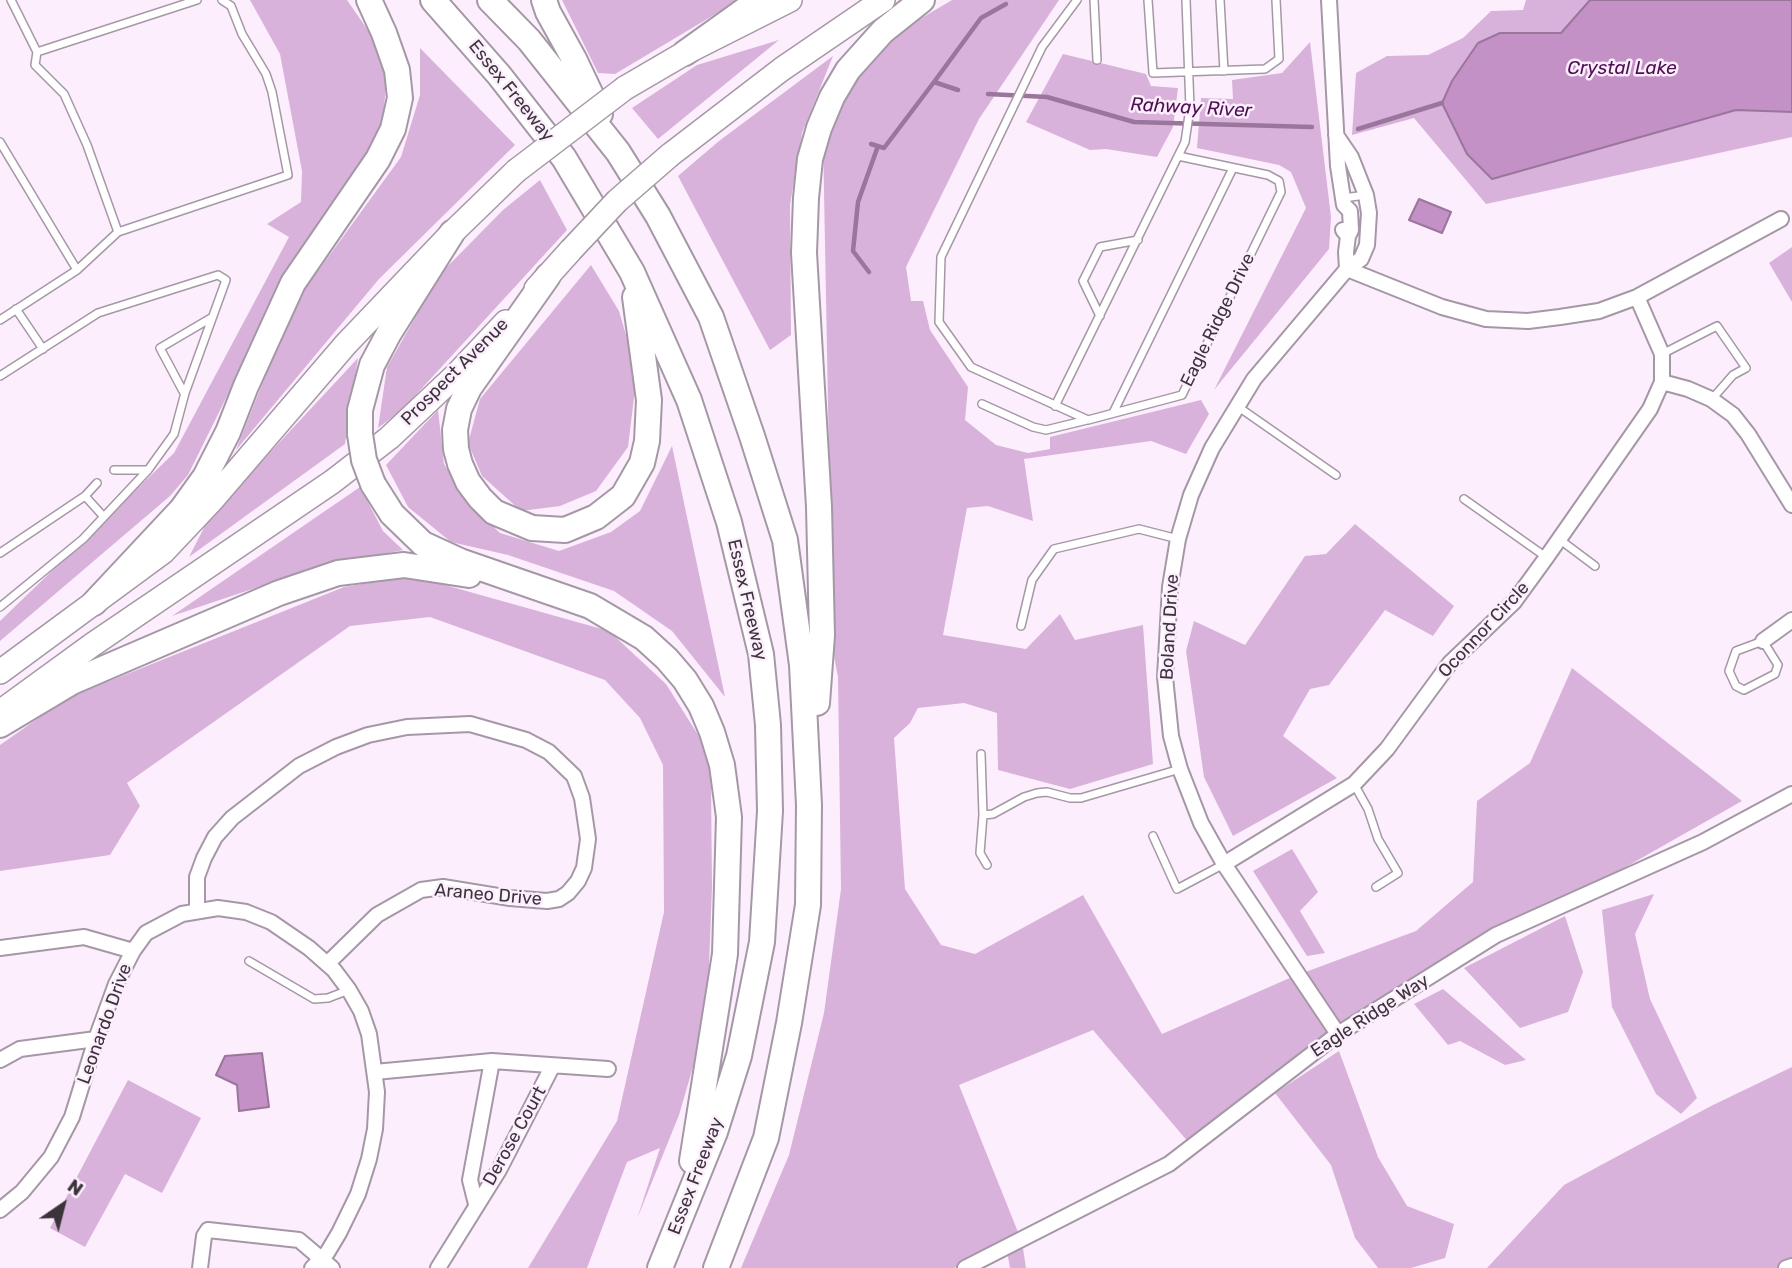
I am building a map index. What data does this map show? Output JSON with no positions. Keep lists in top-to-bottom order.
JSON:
{
  "streets": {
    "highway": ["Essex Freeway"],
    "main road": ["Prospect Avenue"],
    "street": [
      "Boland Drive",
      "Oconnor Circle",
      "Araneo Drive",
      "Eagle Ridge Way",
      "Leonardo Drive",
      "Derose Court"
    ],
    "lane": ["Eagle Ridge Drive"]
  },
  "crossings": [
    ["Boland Drive", "Oconnor Circle"],
    ["Boland Drive", "Eagle Ridge Way"],
    ["Araneo Drive", "Leonardo Drive"],
    ["Leonardo Drive", "Derose Court"]
  ],
  "water": ["Crystal Lake", "Rahway River"],
  "north": "top right"
}
